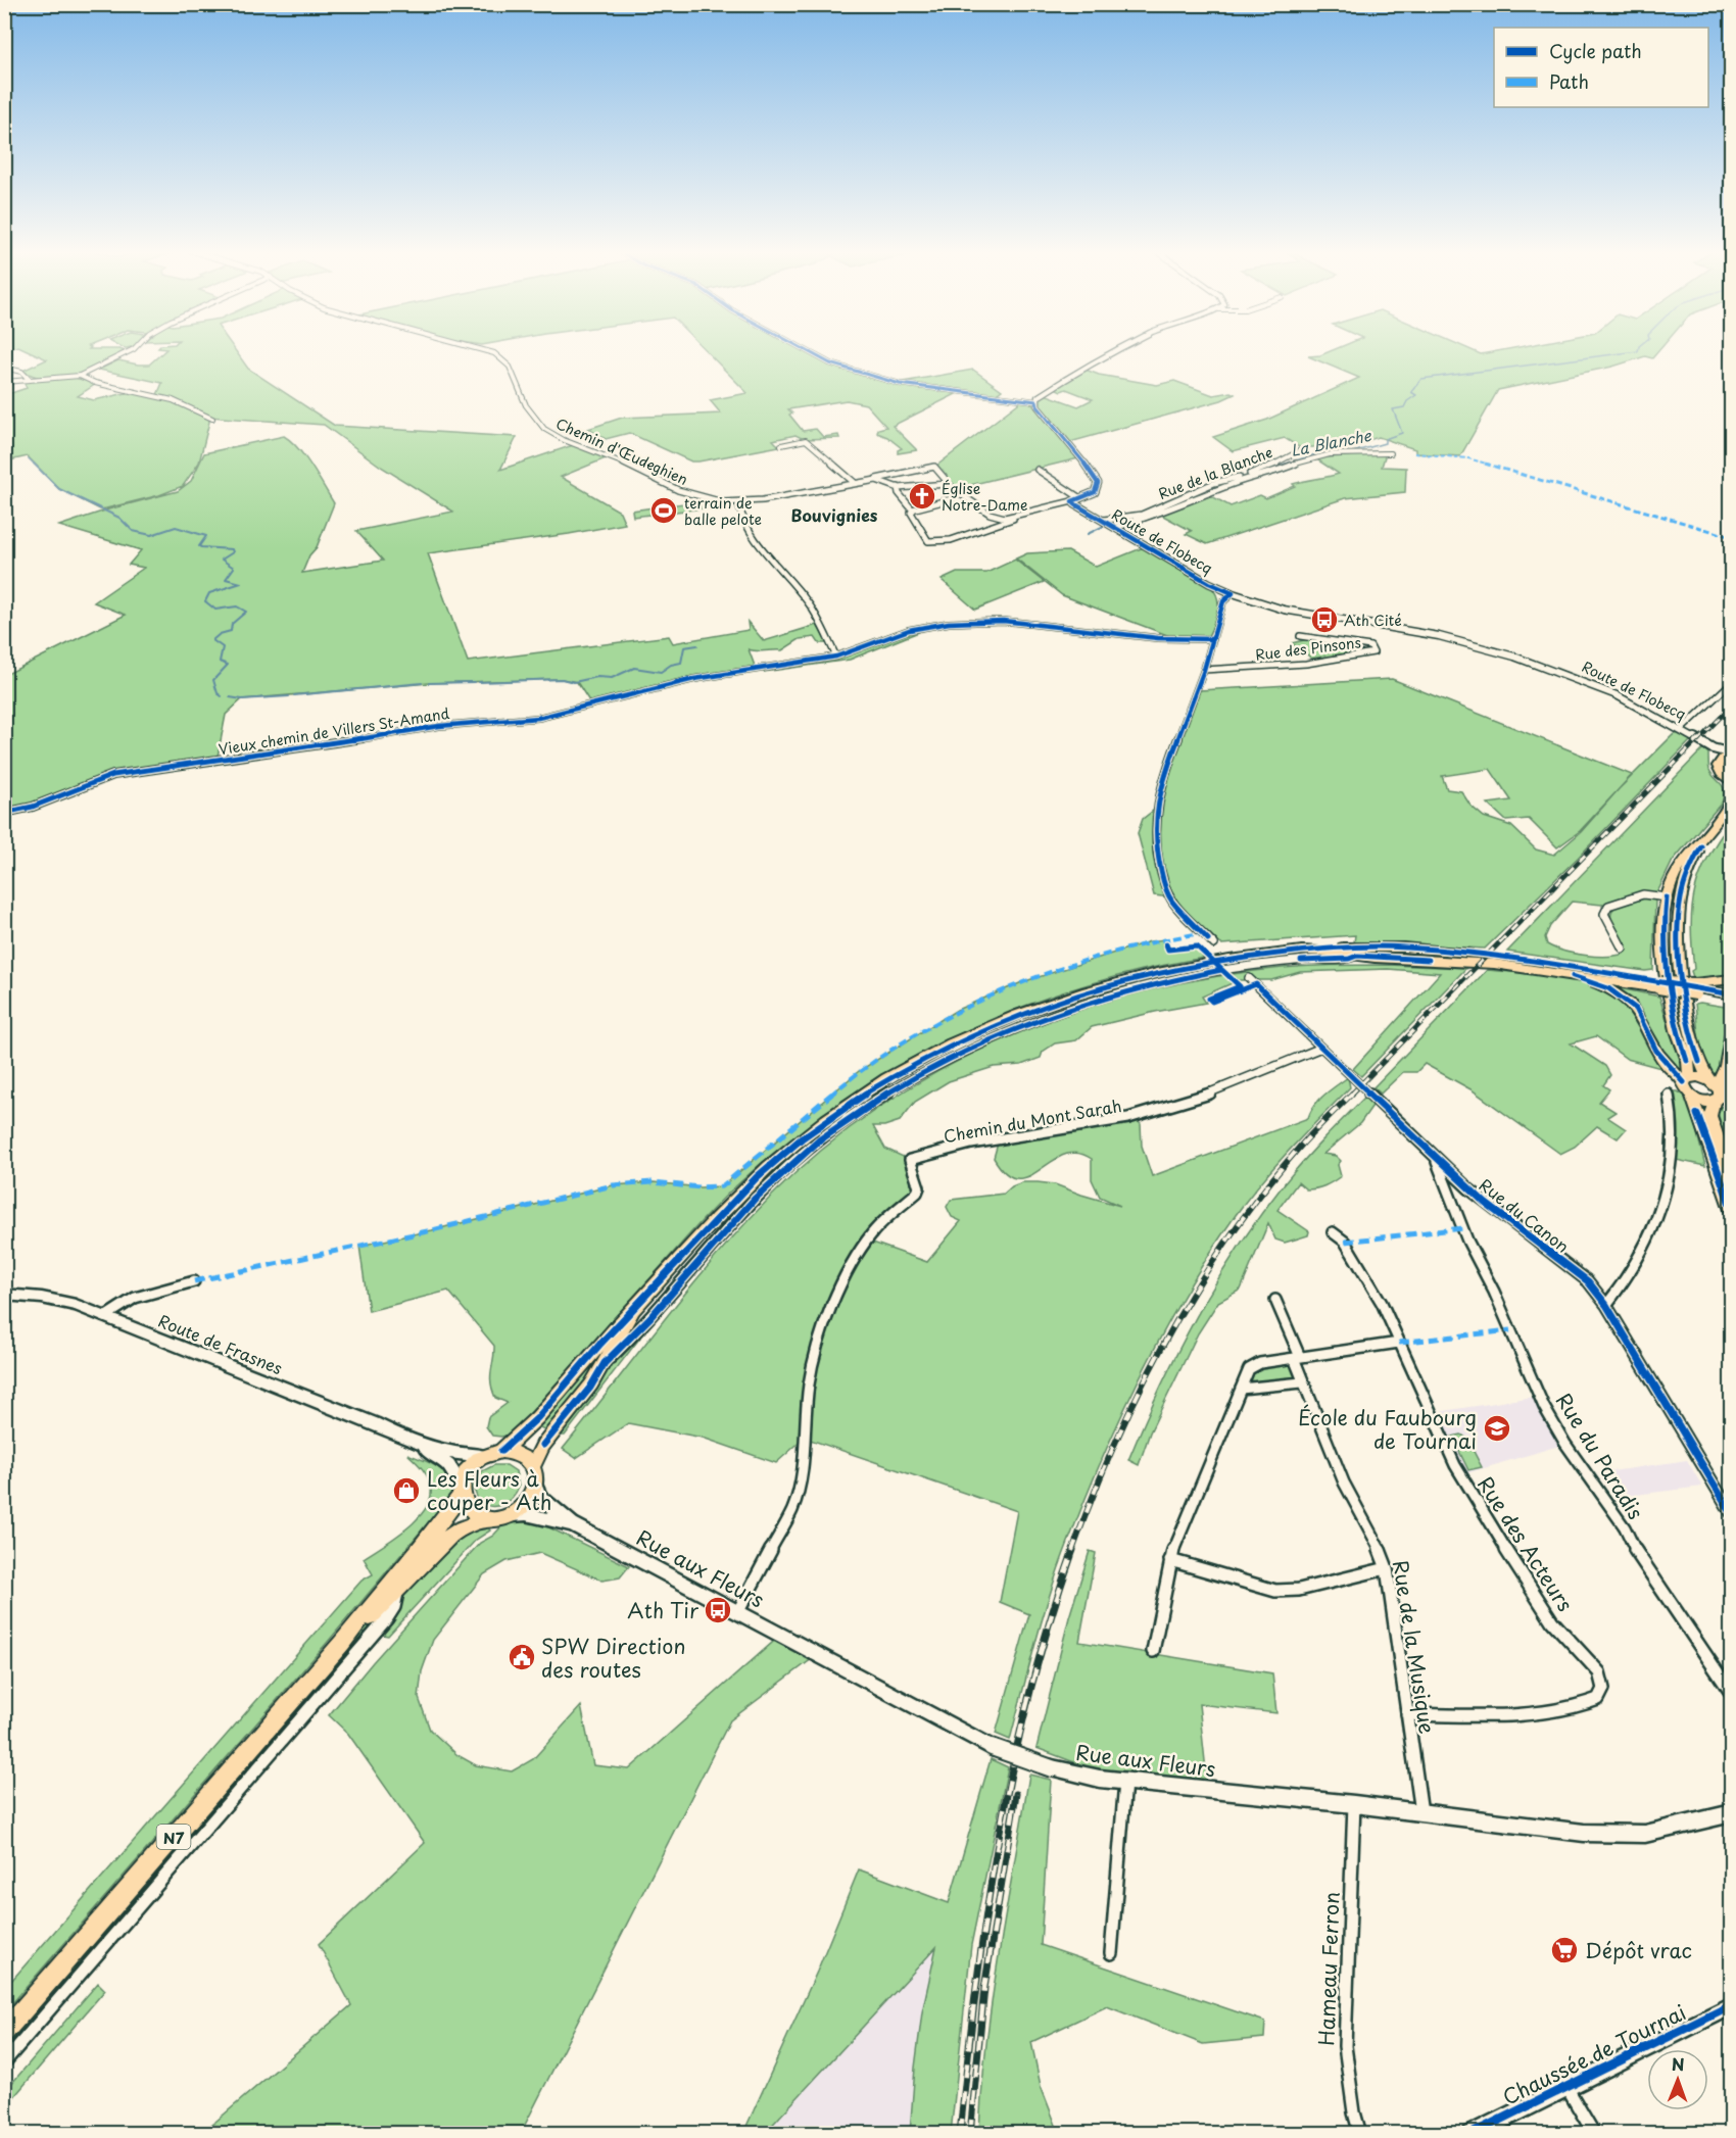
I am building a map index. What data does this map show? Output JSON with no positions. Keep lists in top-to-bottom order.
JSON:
{
  "streets": {
    "main road": [
      "Route de Frasnes",
      "Rue aux Fleurs",
      "N7",
      "Chaussée de Tournai"
    ],
    "street": [
      "Chemin d'Œudeghien",
      "Rue de la Blanche",
      "Route de Flobecq",
      "Rue des Pinsons",
      "Vieux chemin de Villers St-Amand",
      "Chemin du Mont Sarah",
      "Rue du Canon",
      "Rue du Paradis",
      "Rue des Acteurs",
      "Rue de la Musique",
      "Hameau Ferron"
    ]
  },
  "crossings": [
    ["Rue de la Blanche", "Route de Flobecq"],
    ["Chemin du Mont Sarah", "Rue du Canon"],
    ["Chemin du Mont Sarah", "Rue aux Fleurs"],
    ["Rue du Canon", "Rue du Paradis"],
    ["Route de Frasnes", "Rue aux Fleurs"],
    ["Route de Frasnes", "N7"],
    ["Rue des Acteurs", "Rue de la Musique"],
    ["Rue aux Fleurs", "Rue de la Musique"],
    ["Rue aux Fleurs", "N7"],
    ["Rue aux Fleurs", "Hameau Ferron"]
  ],
  "districts": ["Bouvignies"],
  "water": ["La Blanche"],
  "places": {
    "church": ["Église Notre-Dame"],
    "sports": ["terrain de balle pelote"],
    "bus stop": ["Ath Cité", "Ath Tir"],
    "school or university": ["École du Faubourg de Tournai"],
    "shop": ["Les Fleurs à couper - Ath"],
    "public building": ["SPW Direction des routes"],
    "supermarket": ["Dépôt vrac"]
  },
  "legend": ["Cycle path", "Path"],
  "north": "top"
}
